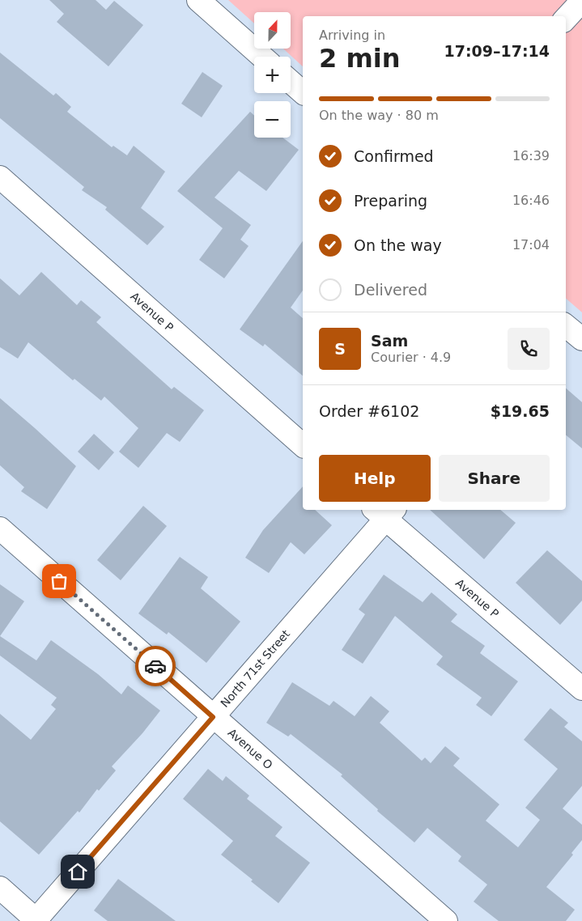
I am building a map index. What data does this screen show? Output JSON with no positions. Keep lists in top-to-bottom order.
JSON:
{
  "streets": {
    "street": ["Avenue P", "North 71st Street", "Avenue O"]
  },
  "crossings": [
    ["Avenue P", "North 71st Street"],
    ["North 71st Street", "Avenue O"]
  ],
  "north": "top",
  "page": {
    "map_buttons": ["+", "−"],
    "heading": ["2 min", "Arriving in", "17:09–17:14"],
    "panel": [
      "Sam",
      "Courier · 4.9",
      "Order #6102",
      "$19.65"
    ],
    "bar": "On the way · 80 m",
    "list": [
      ["Confirmed", "16:39"],
      ["Preparing", "16:46"],
      ["On the way", "17:04"],
      "Delivered"
    ],
    "round": "S",
    "buttons": ["Help", "Share"]
  }
}
